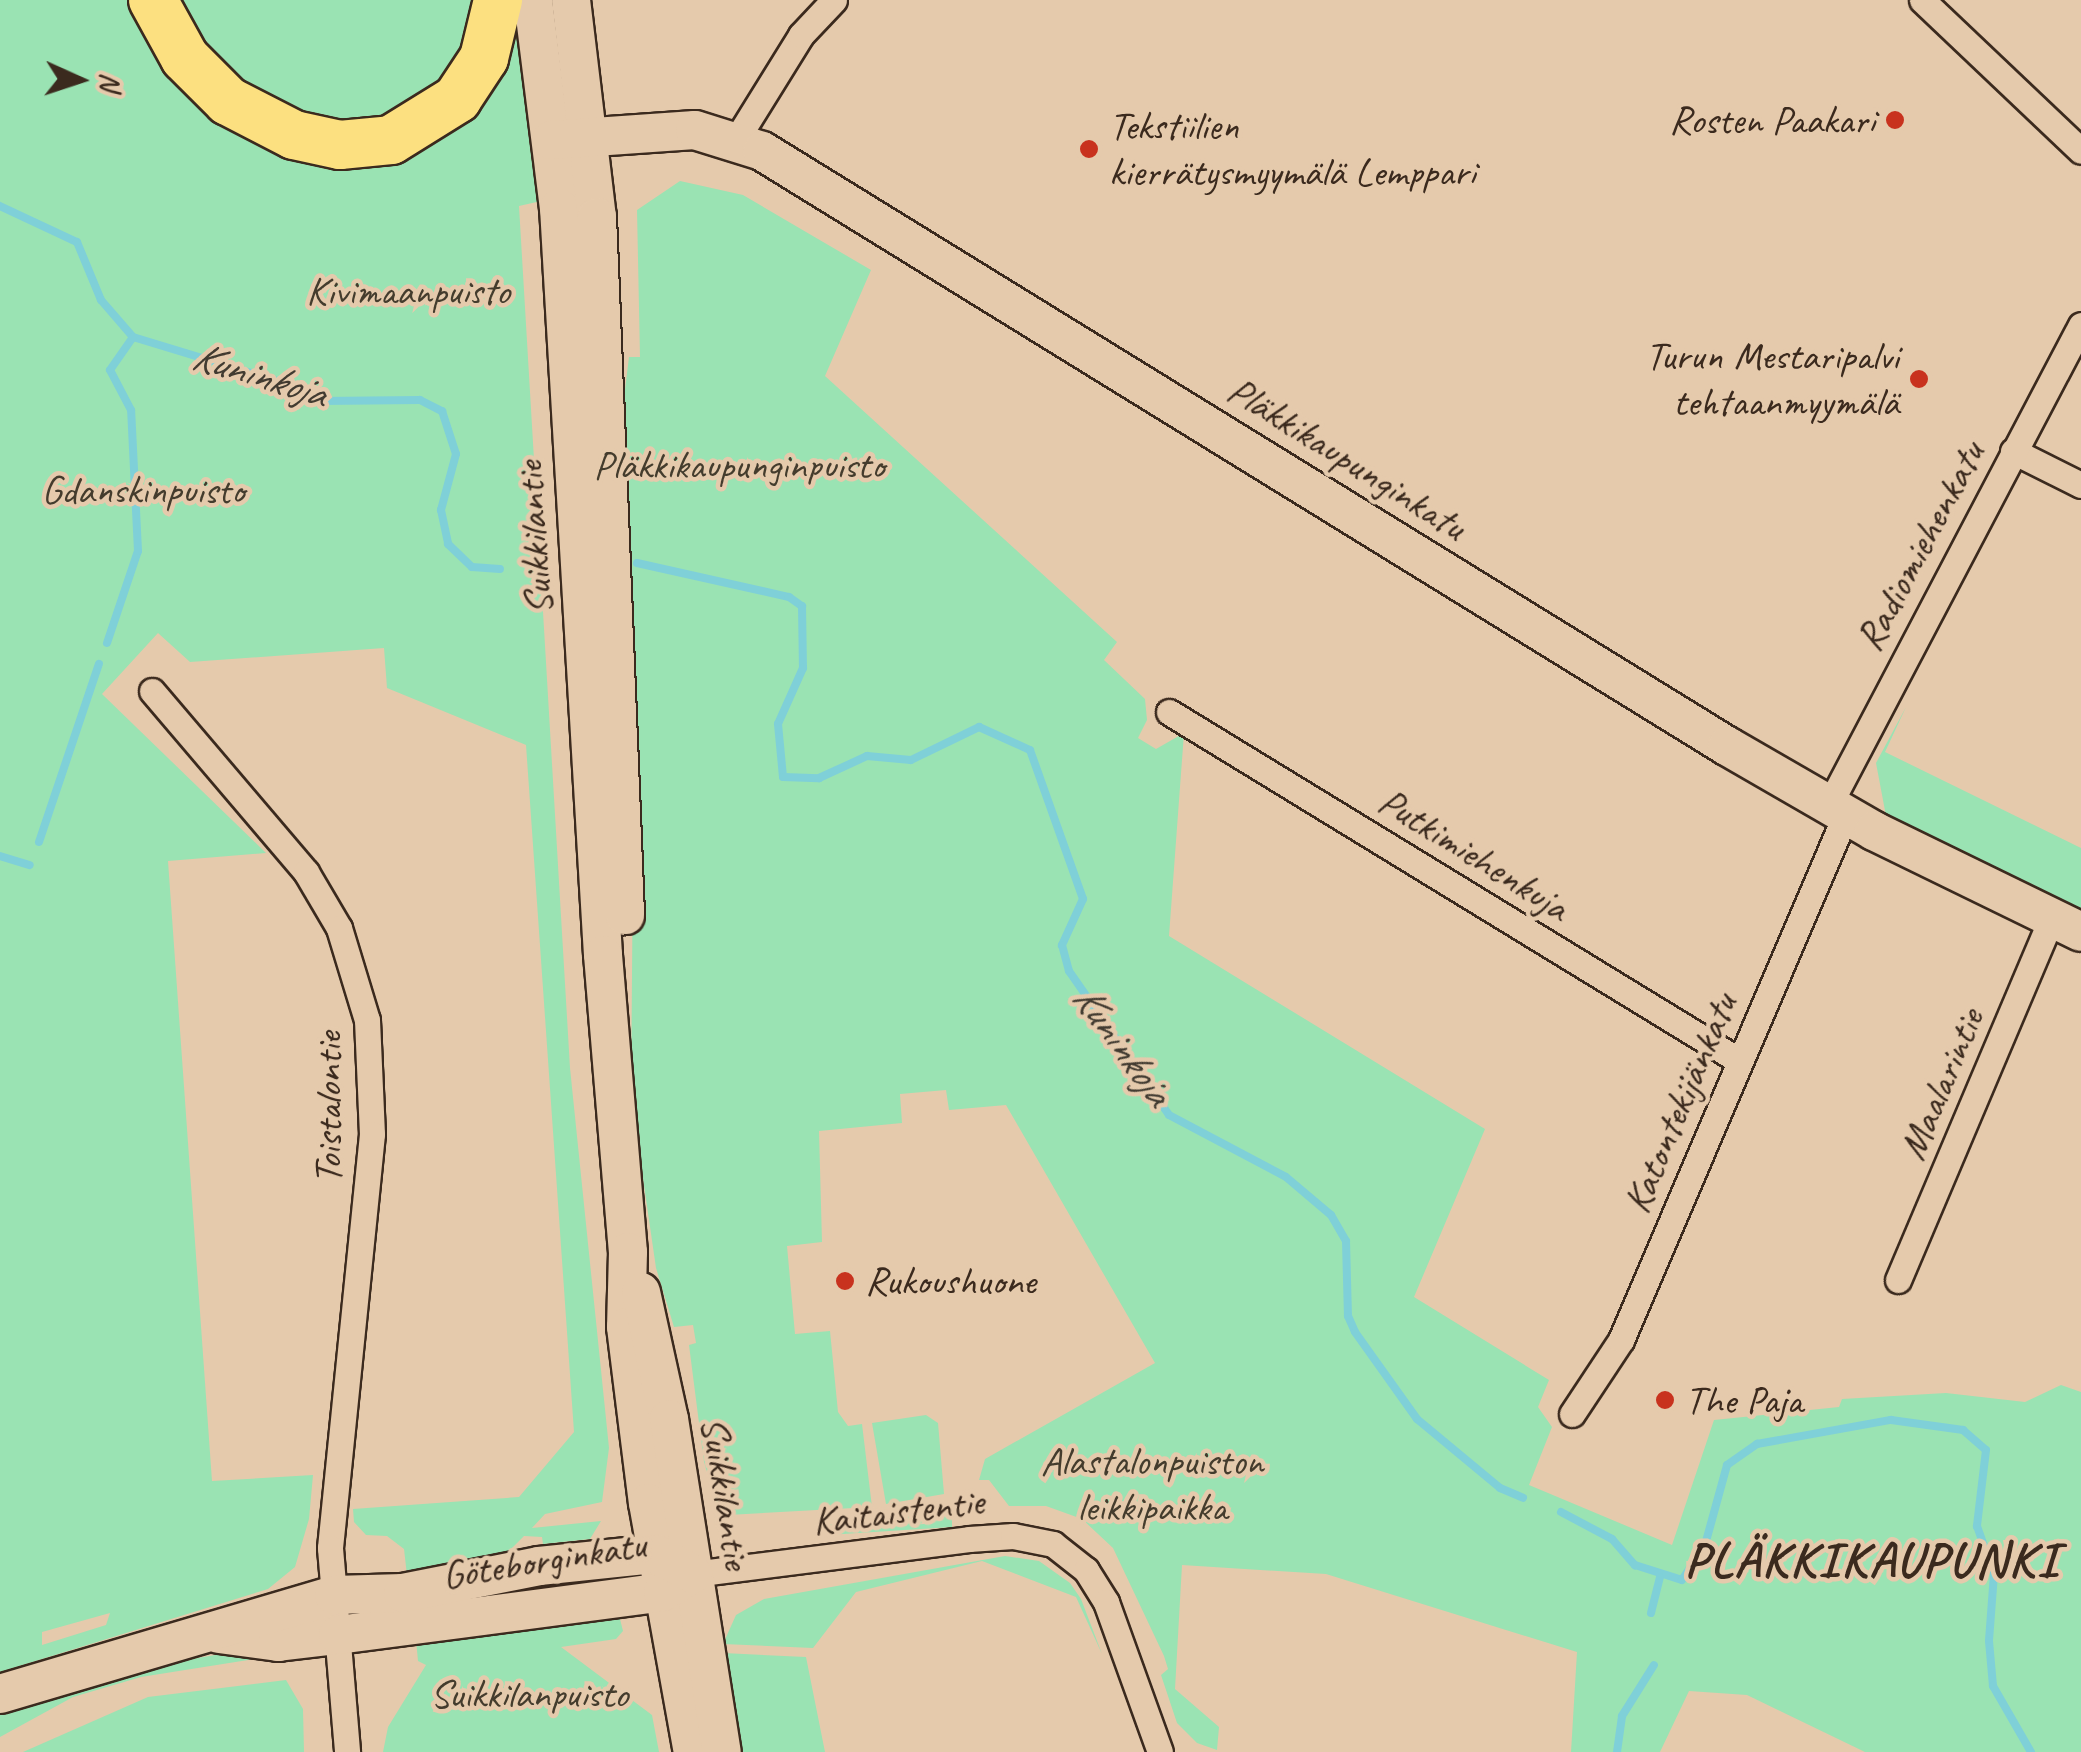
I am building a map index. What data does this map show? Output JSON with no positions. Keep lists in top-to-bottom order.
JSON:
{
  "streets": {
    "street": [
      "Pläkkikaupunginkatu",
      "Suikkilantie",
      "Radiomiehenkatu",
      "Putkimiehenkuja",
      "Maalarintie",
      "Katontekijänkatu",
      "Toistalontie",
      "Kaitaistentie",
      "Göteborginkatu"
    ]
  },
  "crossings": [
    ["Pläkkikaupunginkatu", "Suikkilantie"],
    ["Pläkkikaupunginkatu", "Radiomiehenkatu"],
    ["Pläkkikaupunginkatu", "Maalarintie"],
    ["Pläkkikaupunginkatu", "Katontekijänkatu"],
    ["Suikkilantie", "Kaitaistentie"],
    ["Suikkilantie", "Göteborginkatu"],
    ["Radiomiehenkatu", "Katontekijänkatu"],
    ["Putkimiehenkuja", "Katontekijänkatu"],
    ["Toistalontie", "Göteborginkatu"],
    ["Kaitaistentie", "Göteborginkatu"]
  ],
  "districts": ["PLÄKKIKAUPUNKI"],
  "water": ["Kuninkoja"],
  "parks": [
    "Kivimaanpuisto",
    "Pläkkikaupunginpuisto",
    "Gdanskinpuisto",
    "Alastalonpuiston leikkipaikka",
    "Suikkilanpuisto"
  ],
  "places": [
    "Rosten Paakari",
    "Tekstiilien kierrätysmyymälä Lemppari",
    "Turun Mestaripalvi tehtaanmyymälä",
    "Rukoushuone",
    "The Paja"
  ],
  "north": "right"
}
